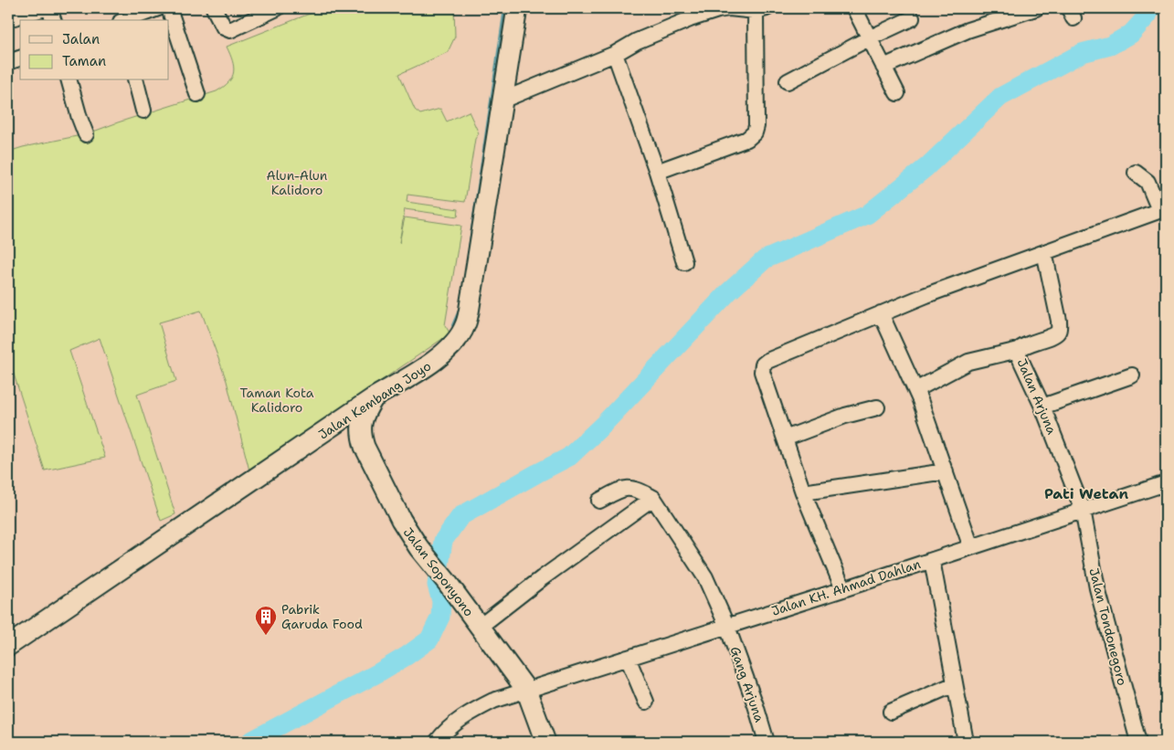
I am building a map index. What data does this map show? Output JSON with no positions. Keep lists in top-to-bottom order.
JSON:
{
  "streets": {
    "main road": ["Jalan Kembang Joyo", "Jalan Soponyono"],
    "street": [
      "Jalan Arjuna",
      "Jalan KH. Ahmad Dahlan",
      "Jalan Tondonegoro",
      "Gang Arjuna"
    ]
  },
  "crossings": [
    ["Jalan Arjuna", "Jalan KH. Ahmad Dahlan"],
    ["Jalan Arjuna", "Jalan Tondonegoro"],
    ["Jalan Soponyono", "Jalan KH. Ahmad Dahlan"],
    ["Jalan KH. Ahmad Dahlan", "Jalan Tondonegoro"],
    ["Jalan KH. Ahmad Dahlan", "Gang Arjuna"]
  ],
  "districts": ["Pati Wetan"],
  "parks": ["Alun-Alun Kalidoro", "Taman Kota Kalidoro"],
  "places": {
    "building": ["Pabrik Garuda Food"]
  },
  "legend": ["Jalan", "Taman"]
}
